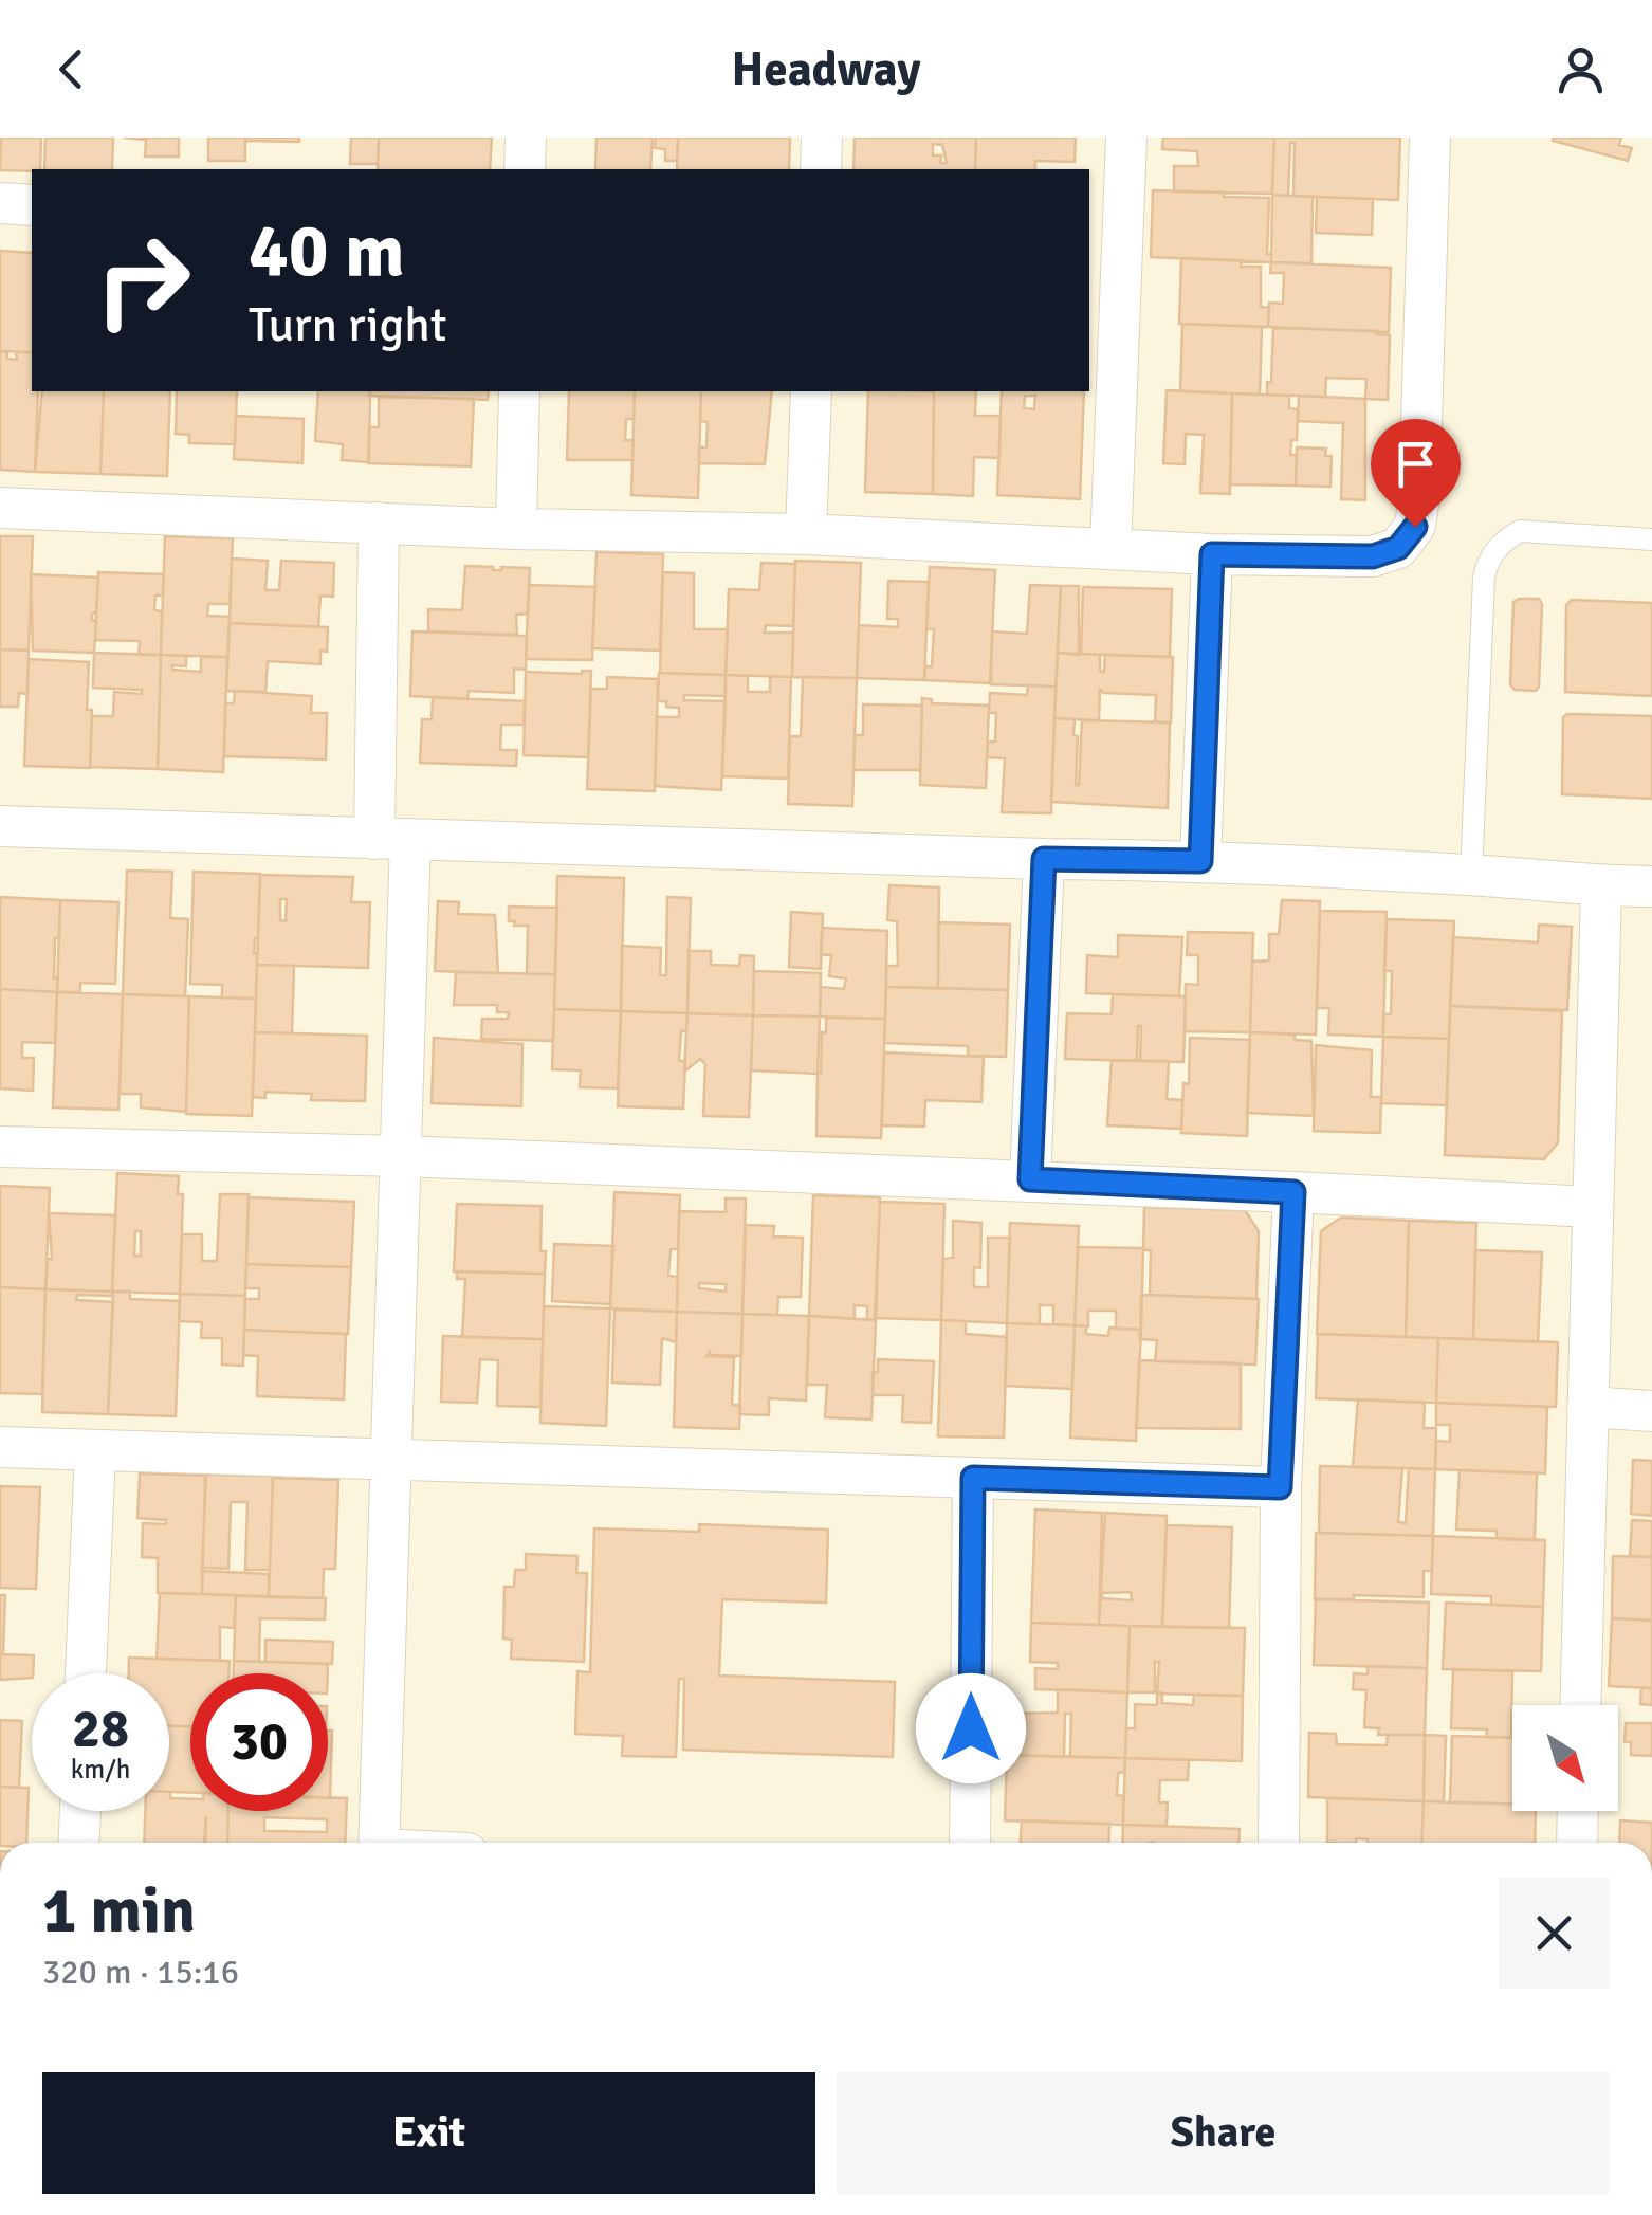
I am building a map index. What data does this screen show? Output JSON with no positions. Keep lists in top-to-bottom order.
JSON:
{
  "north": "bottom right",
  "page": {
    "header": "Headway",
    "turn": ["40 m", "Turn right"],
    "speed": "28 km/h",
    "limit": "30",
    "heading": ["1 min", "320 m · 15:16"],
    "buttons": ["Exit", "Share"]
  }
}
